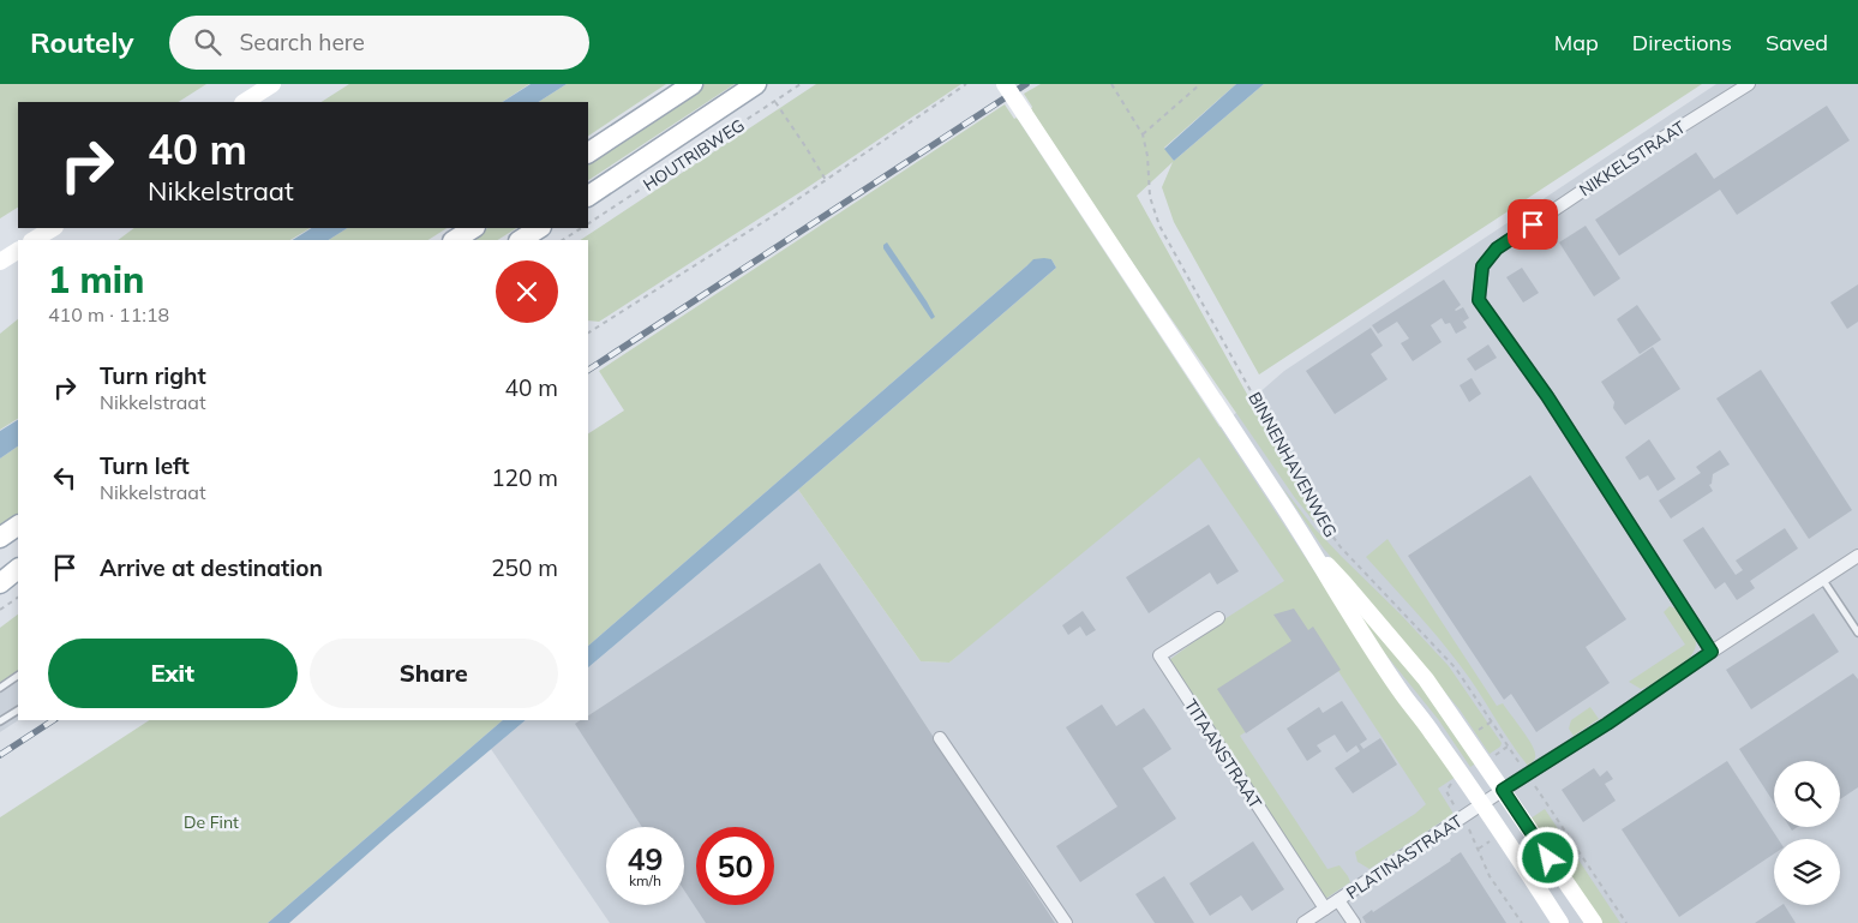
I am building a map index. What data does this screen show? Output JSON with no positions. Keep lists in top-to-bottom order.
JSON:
{
  "streets": {
    "main road": ["HOUTRIBWEG", "BINNENHAVENWEG"],
    "street": ["NIKKELSTRAAT", "TITAANSTRAAT", "PLATINASTRAAT"]
  },
  "crossings": [
    ["BINNENHAVENWEG", "PLATINASTRAAT"],
    ["TITAANSTRAAT", "PLATINASTRAAT"]
  ],
  "parks": ["De Fint"],
  "page": {
    "header": "Routely",
    "search": "Search here",
    "nav": ["Map", "Directions", "Saved"],
    "turn": ["40 m", "Nikkelstraat"],
    "heading": ["1 min", "410 m · 11:18"],
    "list": [
      {
        "name": "Turn right",
        "note": "Nikkelstraat",
        "value": "40 m"
      },
      {
        "name": "Turn left",
        "note": "Nikkelstraat",
        "value": "120 m"
      },
      {
        "name": "Arrive at destination",
        "value": "250 m"
      }
    ],
    "buttons": ["Exit", "Share"],
    "speed": "49 km/h",
    "limit": "50"
  }
}
